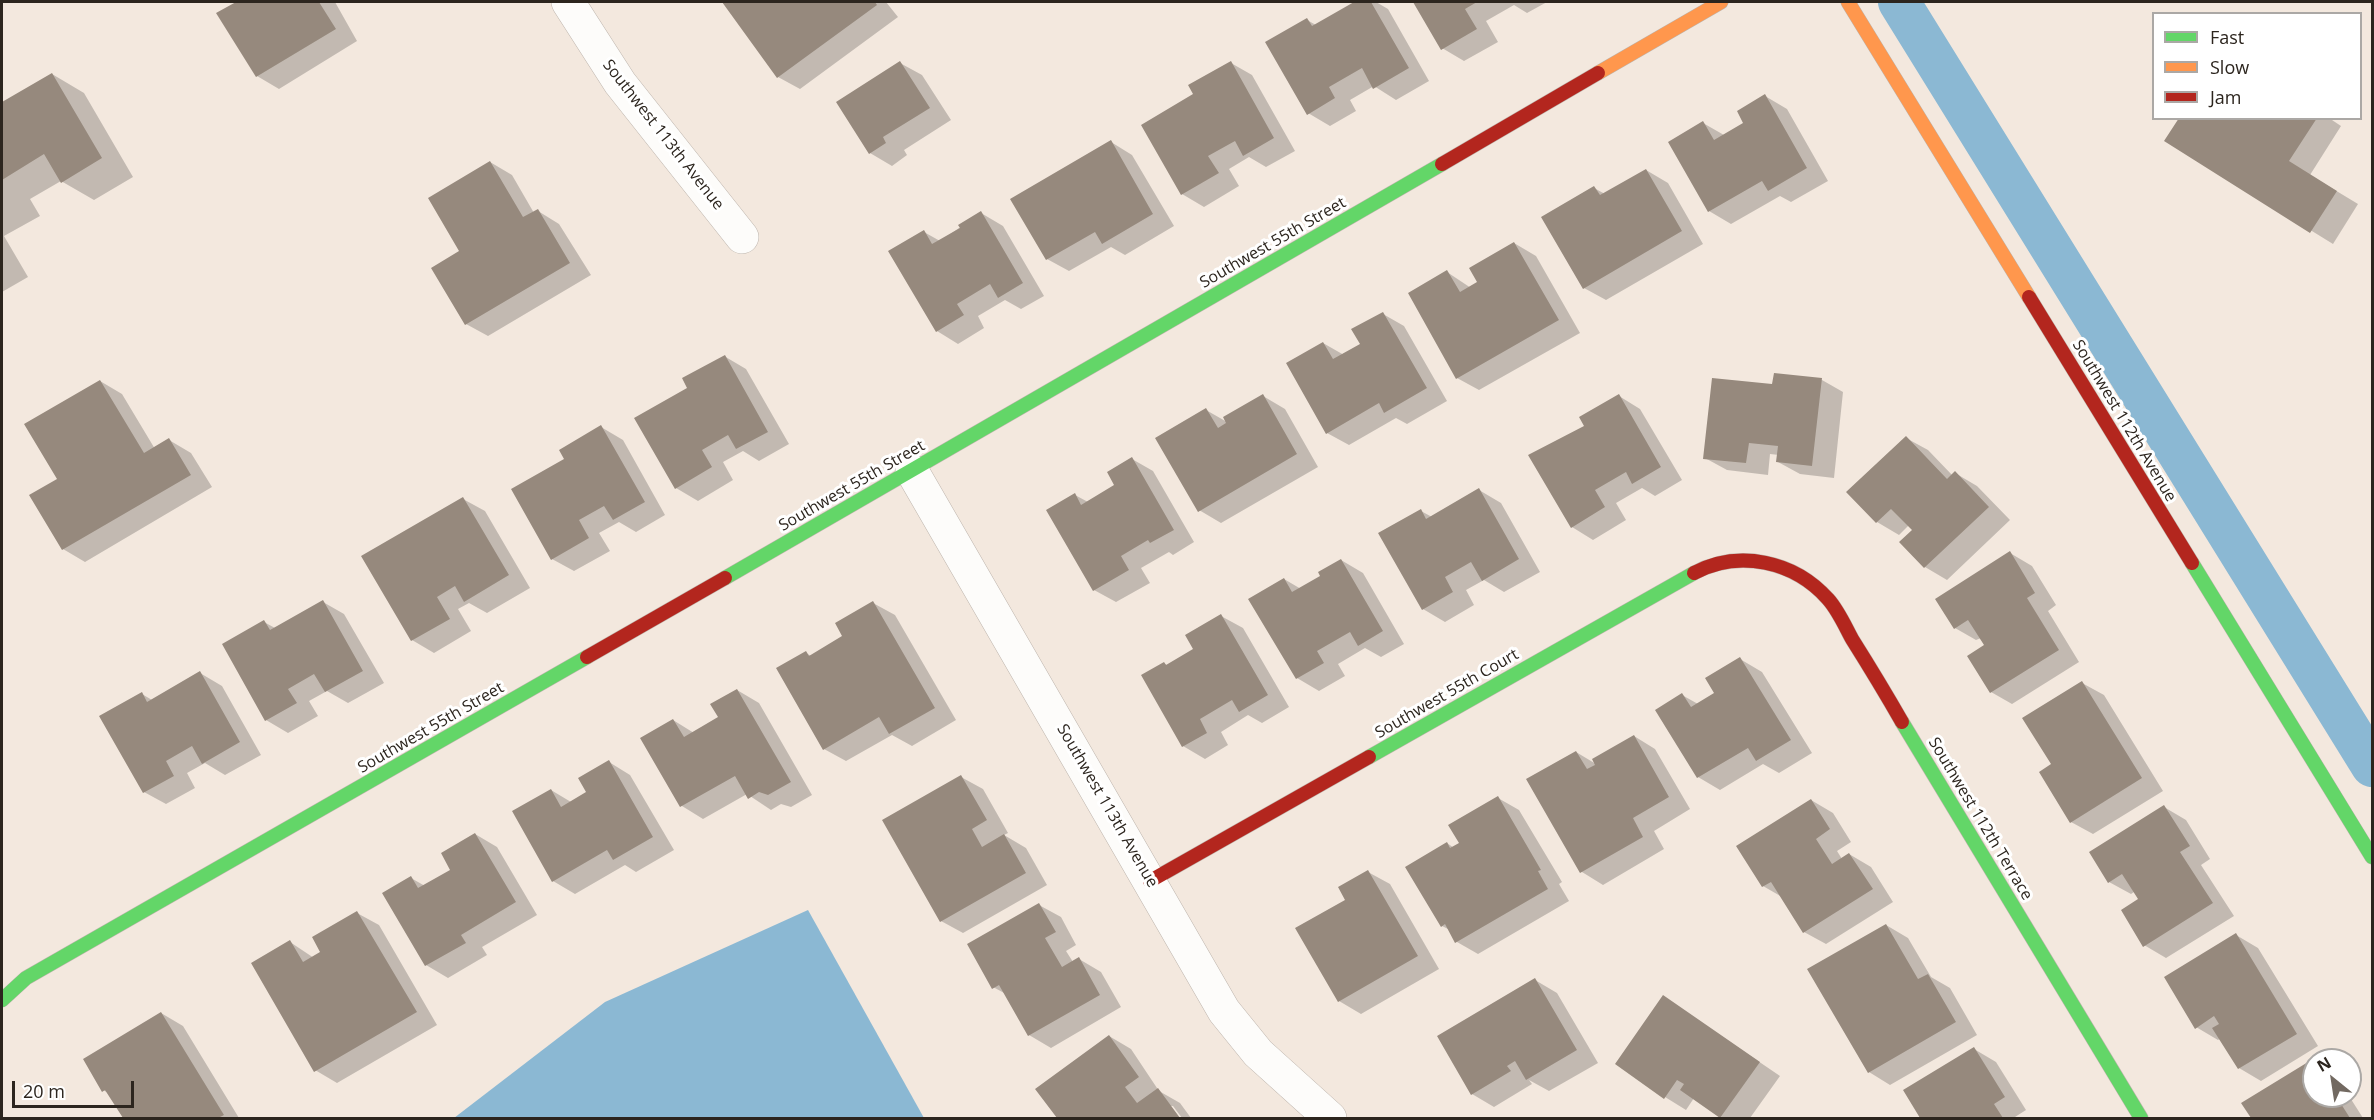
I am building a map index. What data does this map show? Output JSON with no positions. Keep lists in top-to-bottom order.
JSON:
{
  "streets": {
    "street": [
      "Southwest 113th Avenue",
      "Southwest 55th Street",
      "Southwest 112th Avenue",
      "Southwest 55th Court",
      "Southwest 112th Terrace"
    ]
  },
  "crossings": [
    ["Southwest 113th Avenue", "Southwest 55th Street"],
    ["Southwest 113th Avenue", "Southwest 55th Court"],
    ["Southwest 55th Court", "Southwest 112th Terrace"]
  ],
  "legend": ["Fast", "Slow", "Jam"],
  "scale_bar": "20 m",
  "north": "top left"
}
